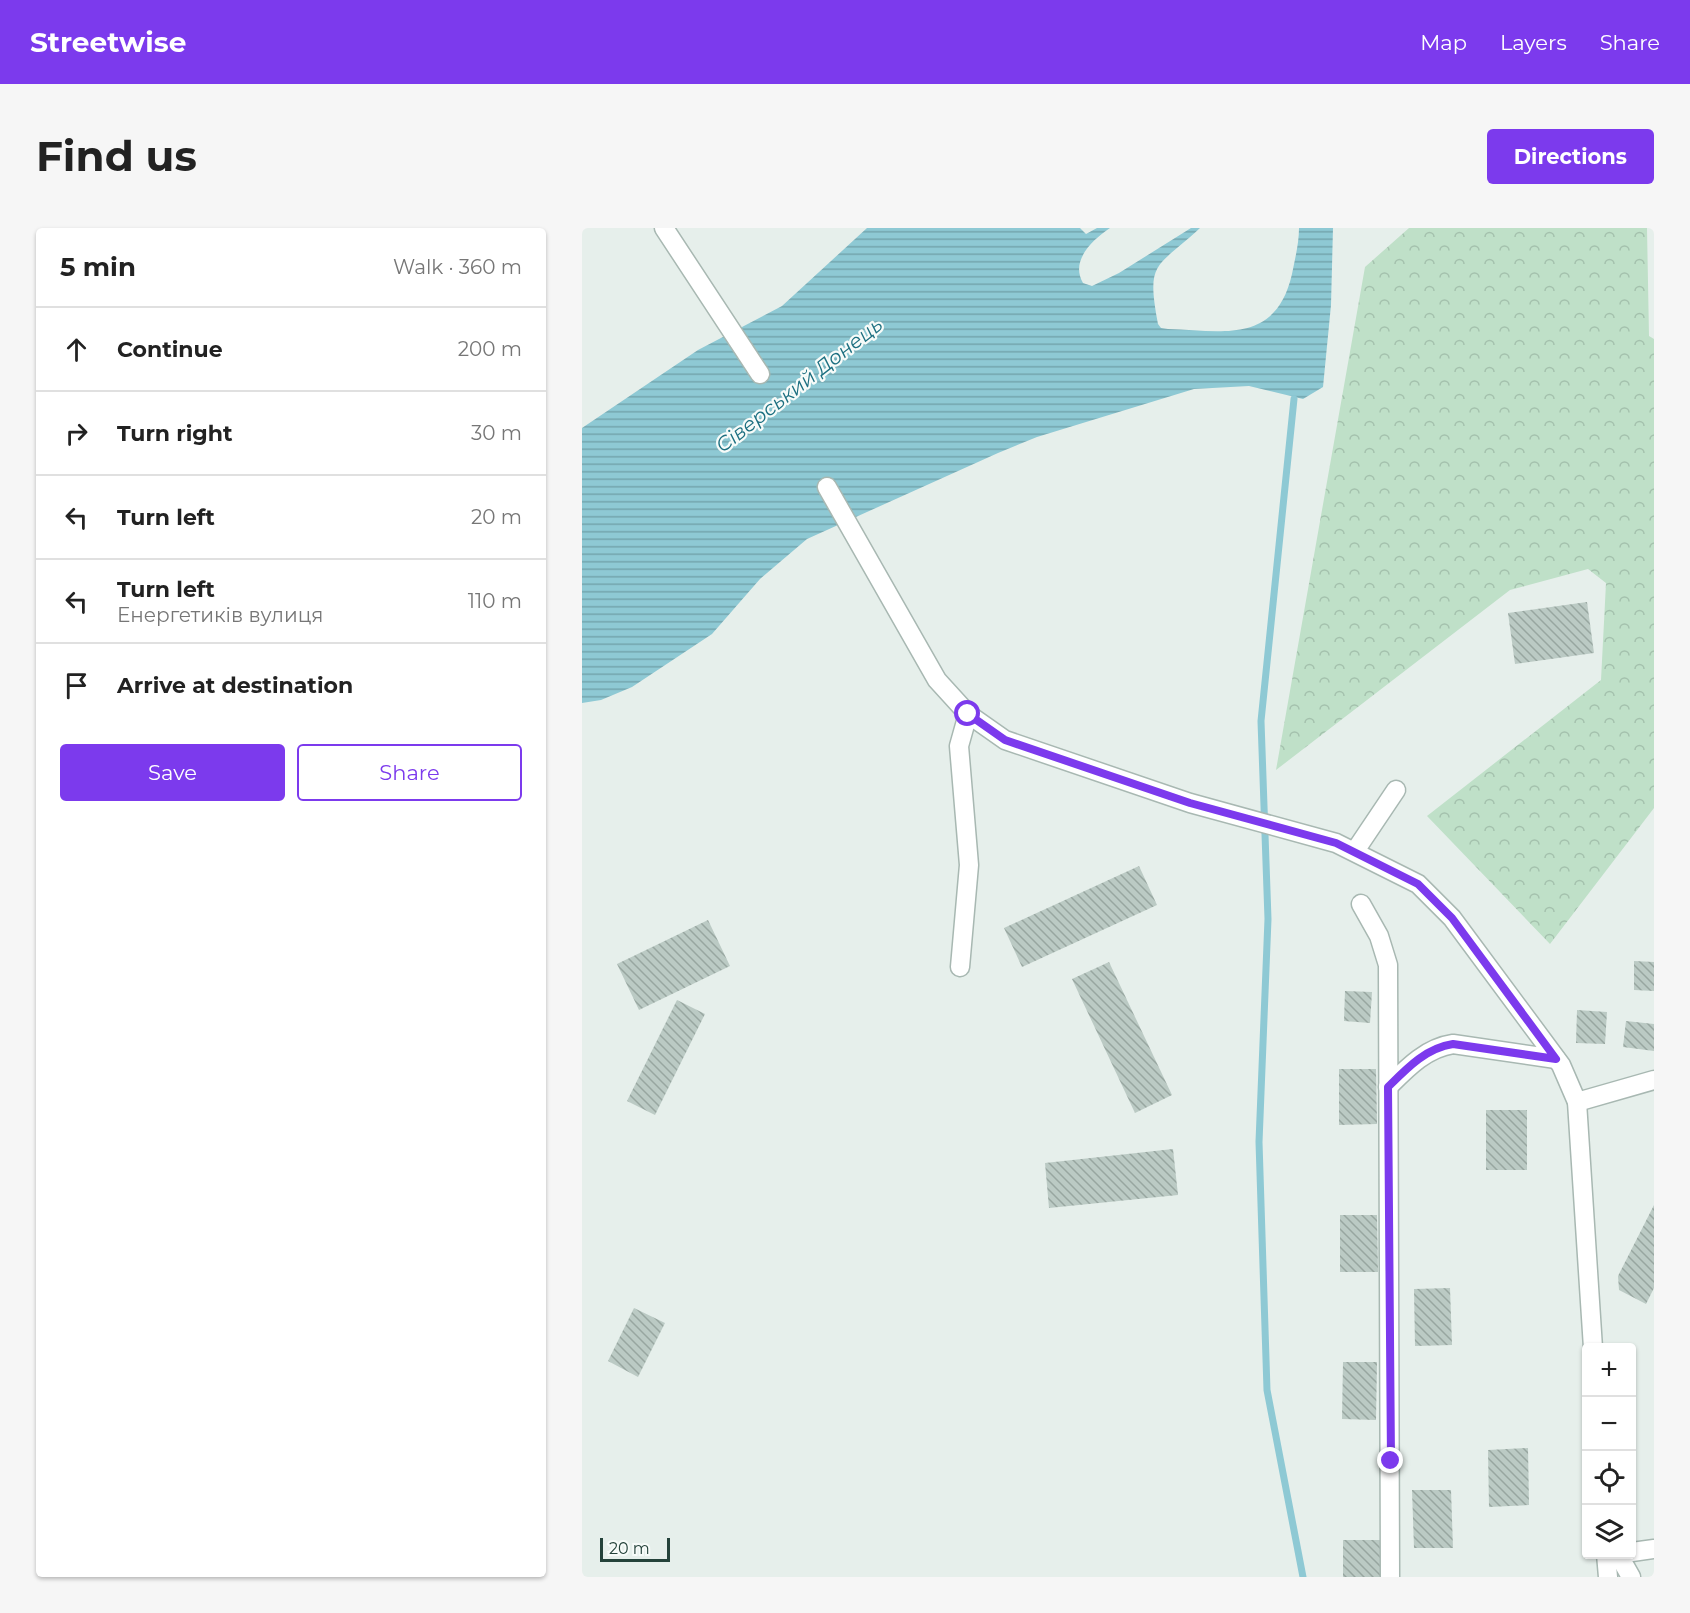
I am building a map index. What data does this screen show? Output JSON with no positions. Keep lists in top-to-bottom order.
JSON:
{
  "water": ["Сіверський Донець"],
  "scale_bar": "20 m",
  "page": {
    "header": "Streetwise",
    "nav": ["Map", "Layers", "Share"],
    "buttons": [
      "Directions",
      ["Save", "Share"]
    ],
    "title": "Find us",
    "heading": ["5 min", "Walk · 360 m"],
    "list": [
      ["Continue", "200 m"],
      ["Turn right", "30 m"],
      ["Turn left", "20 m"],
      ["Turn left", "Енергетиків вулиця", "110 m"],
      "Arrive at destination"
    ],
    "map_buttons": ["+", "−"],
    "scale": "20 m"
  }
}
